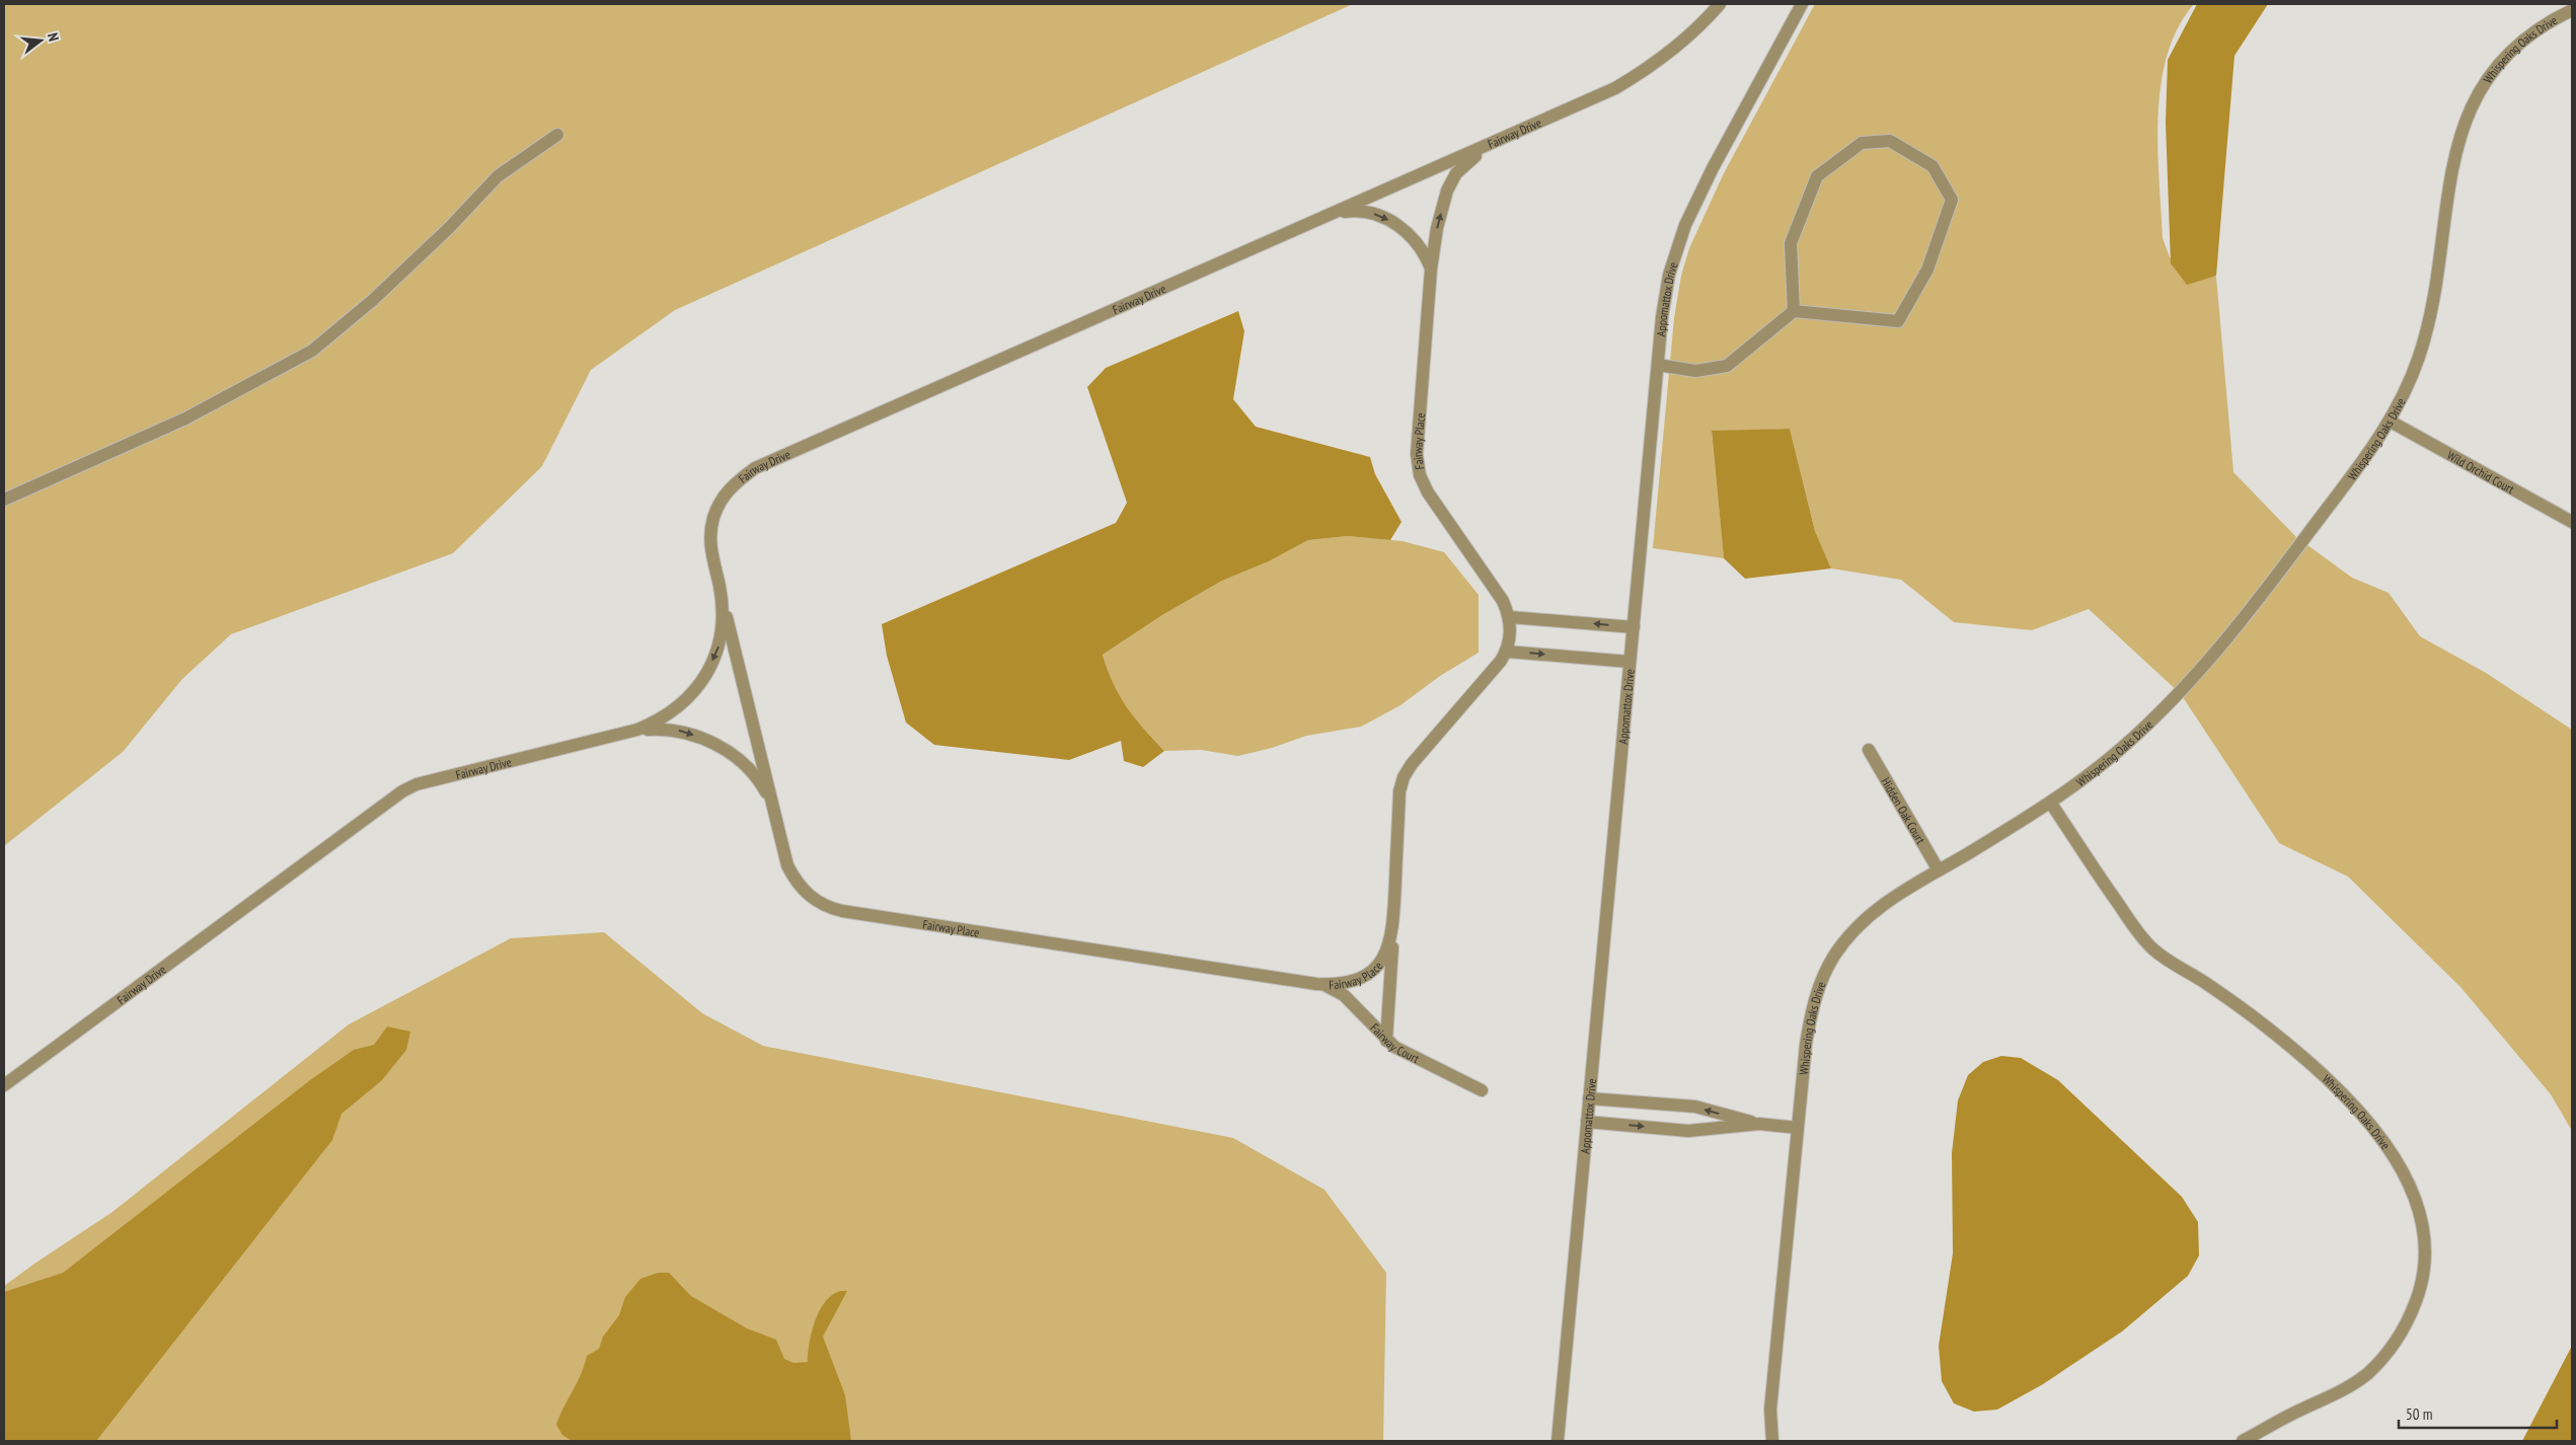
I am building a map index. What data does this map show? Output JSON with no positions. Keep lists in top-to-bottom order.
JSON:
{
  "streets": {
    "street": [
      "Whispering Oaks Drive",
      "Fairway Drive",
      "Appomattox Drive",
      "Fairway Place",
      "Wild Orchid Court",
      "Hidden Oak Court",
      "Fairway Court"
    ]
  },
  "crossings": [
    ["Whispering Oaks Drive", "Wild Orchid Court"],
    ["Whispering Oaks Drive", "Hidden Oak Court"],
    ["Fairway Drive", "Fairway Place"],
    ["Fairway Place", "Fairway Court"]
  ],
  "scale_bar": "50 m",
  "north": "right"
}
